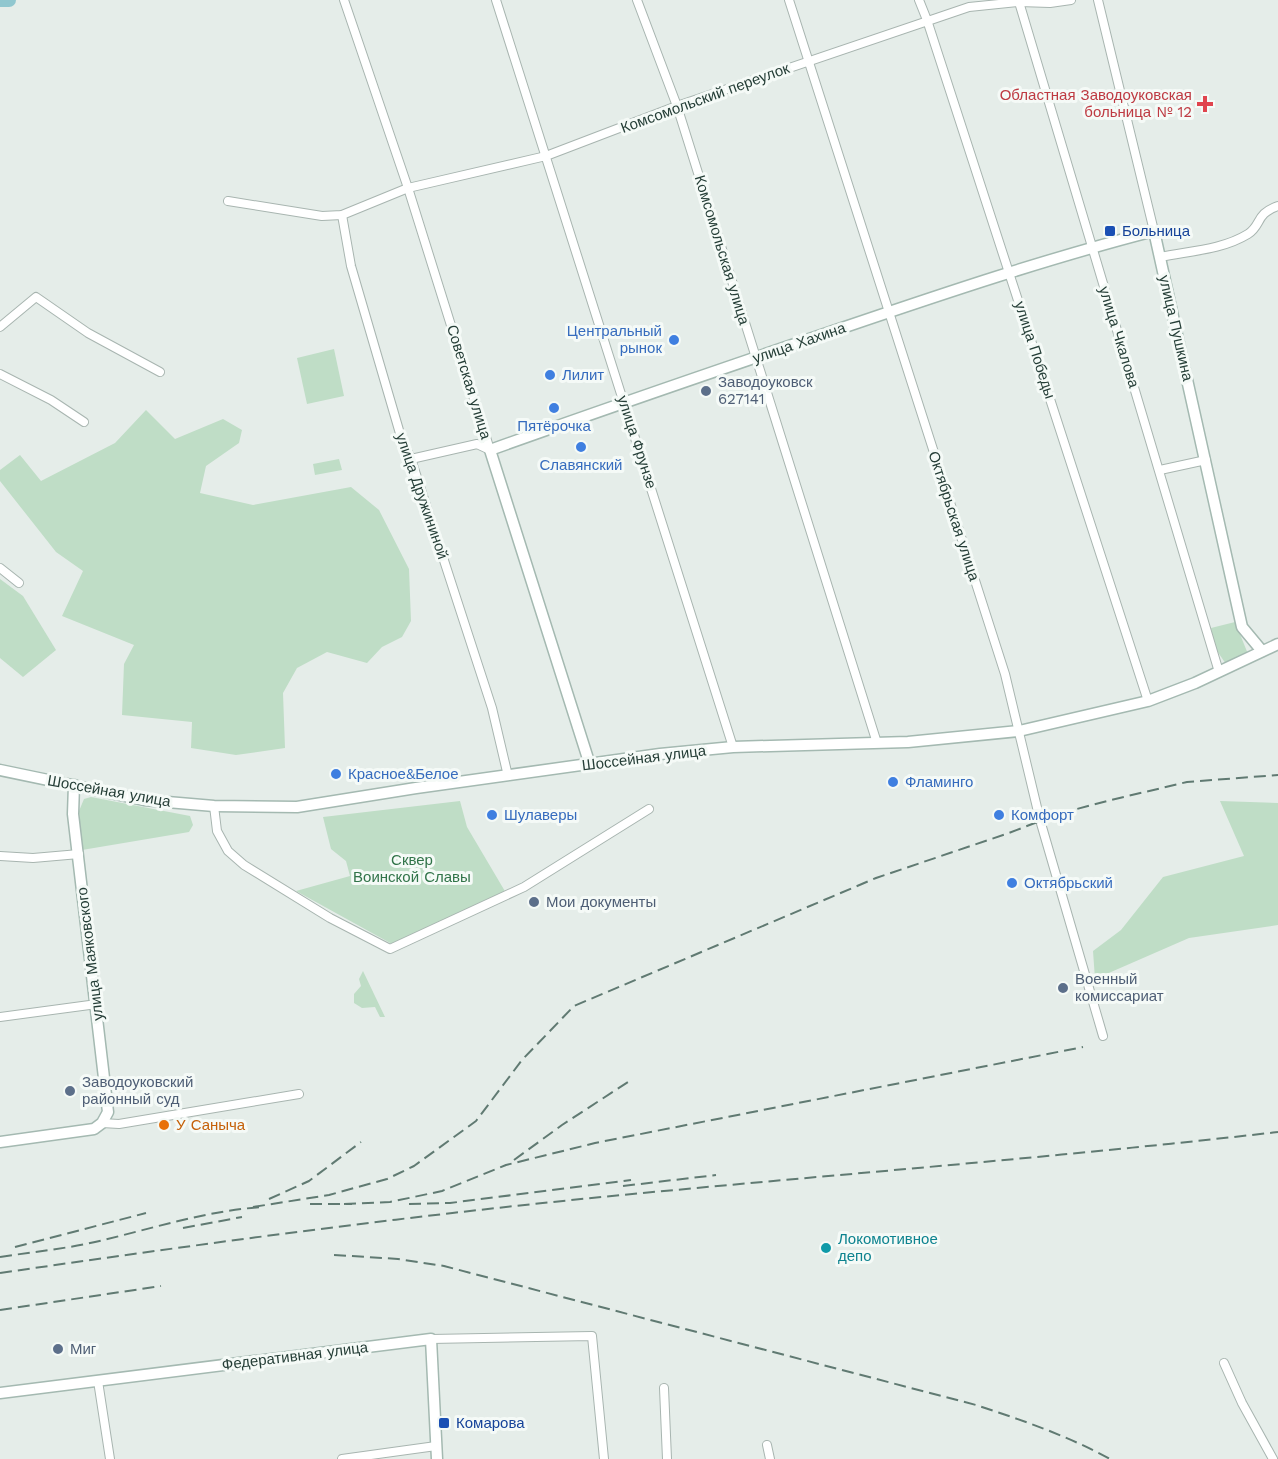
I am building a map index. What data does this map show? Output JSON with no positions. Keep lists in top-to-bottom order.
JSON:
{
  "streets": {
    "street": [
      "Комсомольский переулок",
      "Комсомольская улица",
      "улица Пушкина",
      "улица Чкалова",
      "улица Хахина",
      "улица Победы",
      "Советская улица",
      "улица Фрунзе",
      "улица Дружининой",
      "Октябрьская улица",
      "Шоссейная улица",
      "улица Маяковского",
      "Федеративная улица"
    ]
  },
  "crossings": [
    ["Комсомольский переулок", "Комсомольская улица"],
    ["Комсомольский переулок", "улица Чкалова"],
    ["Комсомольский переулок", "улица Победы"],
    ["Комсомольский переулок", "Советская улица"],
    ["Комсомольский переулок", "улица Фрунзе"],
    ["Комсомольский переулок", "улица Дружининой"],
    ["Комсомольский переулок", "Октябрьская улица"],
    ["Комсомольская улица", "улица Хахина"],
    ["Комсомольская улица", "Шоссейная улица"],
    ["улица Пушкина", "улица Хахина"],
    ["улица Пушкина", "Шоссейная улица"],
    ["улица Чкалова", "улица Хахина"],
    ["улица Чкалова", "Шоссейная улица"],
    ["улица Хахина", "улица Победы"],
    ["улица Хахина", "Советская улица"],
    ["улица Хахина", "улица Фрунзе"],
    ["улица Хахина", "улица Дружининой"],
    ["улица Хахина", "Октябрьская улица"],
    ["улица Победы", "Шоссейная улица"],
    ["Советская улица", "Шоссейная улица"],
    ["улица Фрунзе", "Шоссейная улица"],
    ["улица Дружининой", "Шоссейная улица"],
    ["Октябрьская улица", "Шоссейная улица"],
    ["Шоссейная улица", "улица Маяковского"]
  ],
  "parks": ["Сквер Воинской Славы"],
  "places": {
    "health": ["Областная Заводоуковская больница № 12"],
    "transit": ["Больница", "Комарова"],
    "other": [
      "Центральный рынок",
      "Лилит",
      "Заводоуковск 627141",
      "Пятёрочка",
      "Славянский",
      "Красное&Белое",
      "Фламинго",
      "Шулаверы",
      "Комфорт",
      "Октябрьский",
      "Мои документы",
      "Военный комиссариат",
      "Заводоуковский районный суд",
      "У Саныча",
      "Локомотивное депо",
      "Миг"
    ]
  }
}
